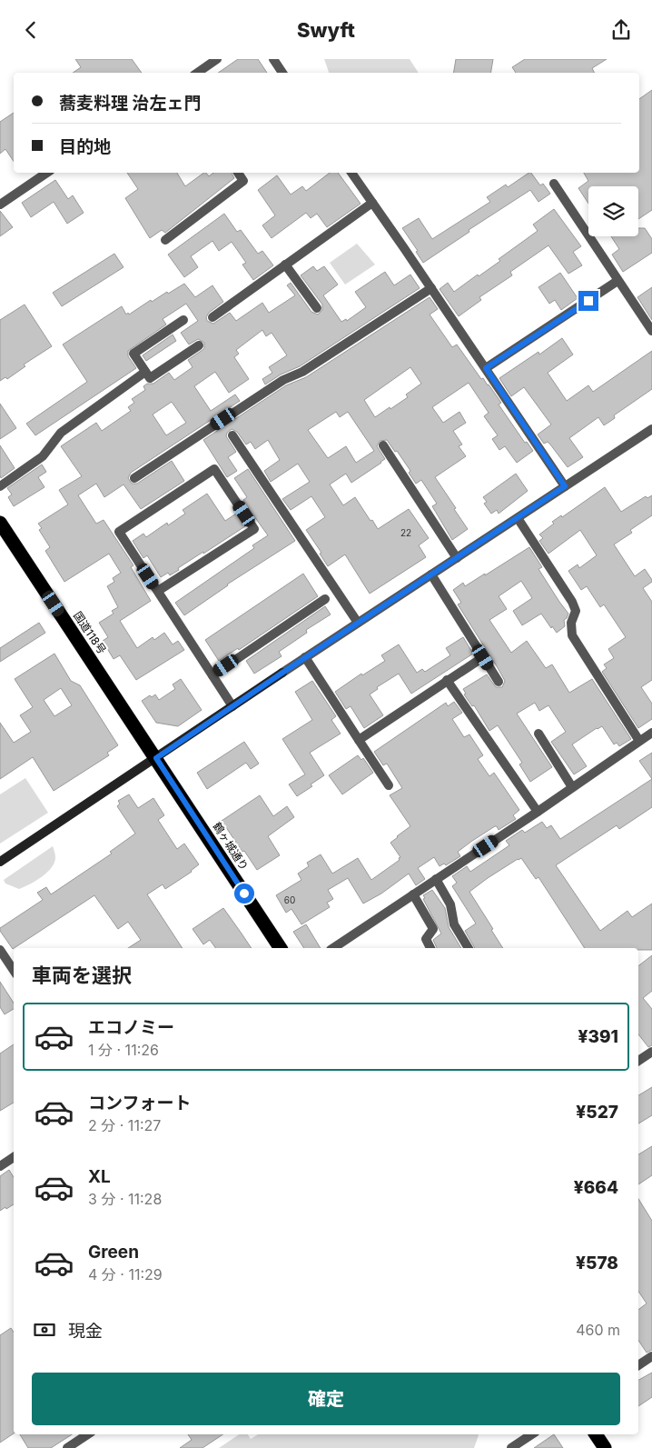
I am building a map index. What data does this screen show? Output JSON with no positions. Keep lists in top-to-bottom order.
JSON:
{
  "streets": {
    "highway": ["国道118号", "鶴ヶ城通り"]
  },
  "crossings": [
    ["国道118号", "鶴ヶ城通り"]
  ],
  "house_numbers": ["22", "60"],
  "page": {
    "header": "Swyft",
    "banner": ["蕎麦料理 治左ェ門", "目的地"],
    "heading": "車両を選択",
    "list": [
      {
        "name": "エコノミー",
        "note": "1 分 · 11:26",
        "value": "¥391"
      },
      {
        "name": "コンフォート",
        "note": "2 分 · 11:27",
        "value": "¥527"
      },
      {
        "name": "XL",
        "note": "3 分 · 11:28",
        "value": "¥664"
      },
      {
        "name": "Green",
        "note": "4 分 · 11:29",
        "value": "¥578"
      }
    ],
    "pay": ["現金", "460 m"],
    "buttons": "確定"
  }
}
